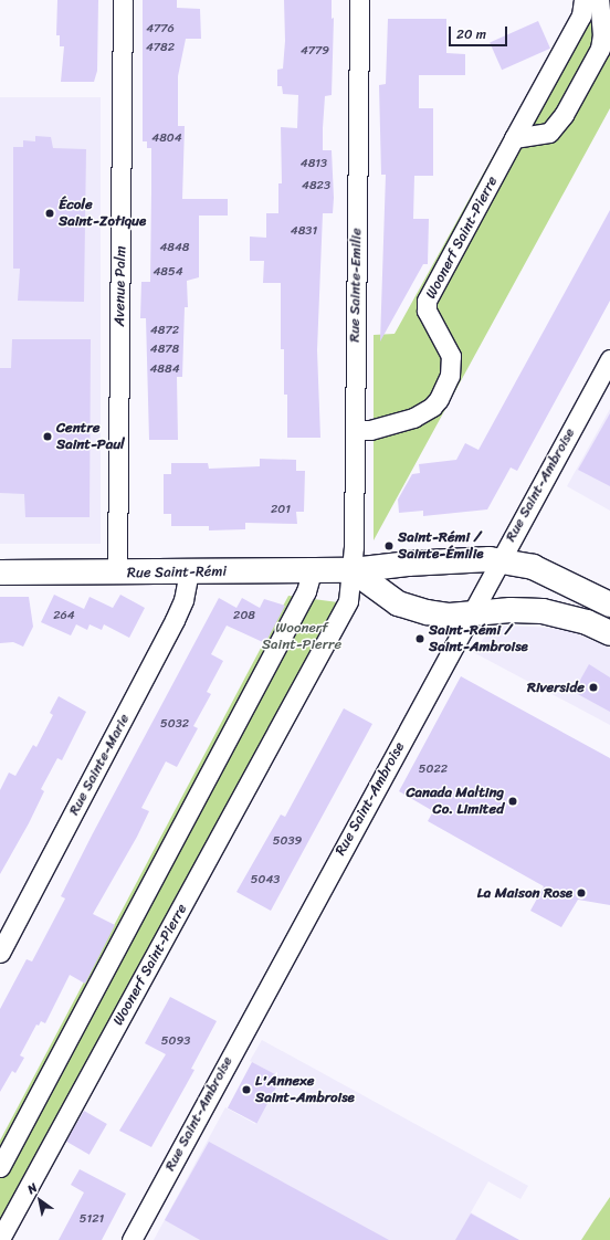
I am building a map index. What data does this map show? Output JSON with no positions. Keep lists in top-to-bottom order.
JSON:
{
  "streets": {
    "main road": ["Rue Saint-Rémi"],
    "street": [
      "Woonerf Saint-Pierre",
      "Rue Sainte-Emilie",
      "Avenue Palm",
      "Rue Saint-Ambroise",
      "Rue Sainte-Marie"
    ]
  },
  "crossings": [
    ["Woonerf Saint-Pierre", "Rue Sainte-Emilie"],
    ["Woonerf Saint-Pierre", "Rue Saint-Rémi"],
    ["Rue Sainte-Emilie", "Rue Saint-Rémi"],
    ["Avenue Palm", "Rue Saint-Rémi"],
    ["Rue Saint-Ambroise", "Rue Saint-Rémi"],
    ["Rue Saint-Rémi", "Rue Sainte-Marie"]
  ],
  "parks": ["Woonerf Saint-Pierre"],
  "places": [
    "École Saint-Zotique",
    "Centre Saint-Paul",
    "Saint-Rémi / Sainte-Émilie",
    "Saint-Rémi / Saint-Ambroise",
    "Riverside",
    "Canada Malting Co. Limited",
    "La Maison Rose",
    "L'Annexe Saint-Ambroise"
  ],
  "house_numbers": [
    "4776",
    "4782",
    "4779",
    "4804",
    "4813",
    "4823",
    "4831",
    "4848",
    "4854",
    "4872",
    "4878",
    "4884",
    "201",
    "264",
    "208",
    "5032",
    "5022",
    "5039",
    "5043",
    "5093",
    "5121"
  ],
  "scale_bar": "20 m",
  "north": "top left"
}
